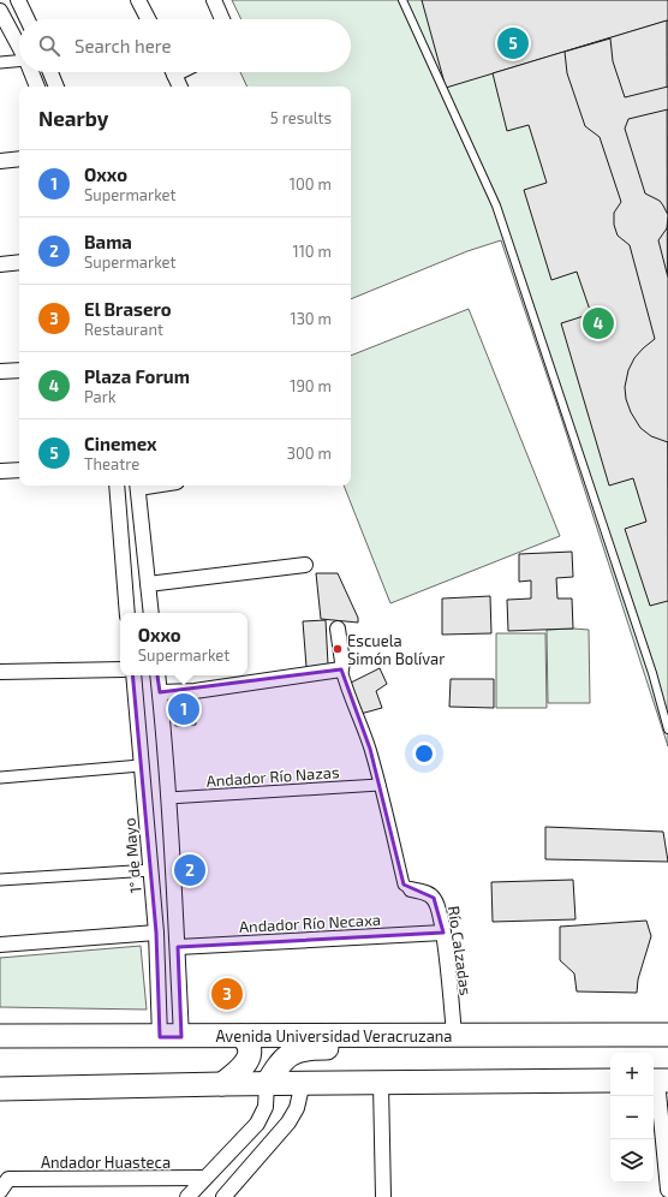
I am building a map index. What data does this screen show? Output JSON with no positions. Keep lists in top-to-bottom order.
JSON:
{
  "streets": {
    "main road": ["Avenida Universidad Veracruzana"],
    "street": [
      "Andador Río Nazas",
      "1° de Mayo",
      "Andador Río Necaxa",
      "Río Calzadas",
      "Andador Huasteca"
    ]
  },
  "crossings": [
    ["1° de Mayo", "Avenida Universidad Veracruzana"],
    ["Andador Río Necaxa", "Río Calzadas"],
    ["Río Calzadas", "Avenida Universidad Veracruzana"]
  ],
  "places": ["Escuela Simón Bolívar"],
  "page": {
    "search": "Search here",
    "pins": [
      "5",
      "4",
      "1",
      "2",
      "3"
    ],
    "heading": ["Nearby", "5 results"],
    "list": [
      {
        "mark": "1",
        "name": "Oxxo",
        "note": "Supermarket",
        "value": "100 m"
      },
      {
        "mark": "2",
        "name": "Bama",
        "note": "Supermarket",
        "value": "110 m"
      },
      {
        "mark": "3",
        "name": "El Brasero",
        "note": "Restaurant",
        "value": "130 m"
      },
      {
        "mark": "4",
        "name": "Plaza Forum",
        "note": "Park",
        "value": "190 m"
      },
      {
        "mark": "5",
        "name": "Cinemex",
        "note": "Theatre",
        "value": "300 m"
      }
    ],
    "popup": ["Oxxo", "Supermarket"],
    "map_buttons": ["+", "−"]
  }
}
